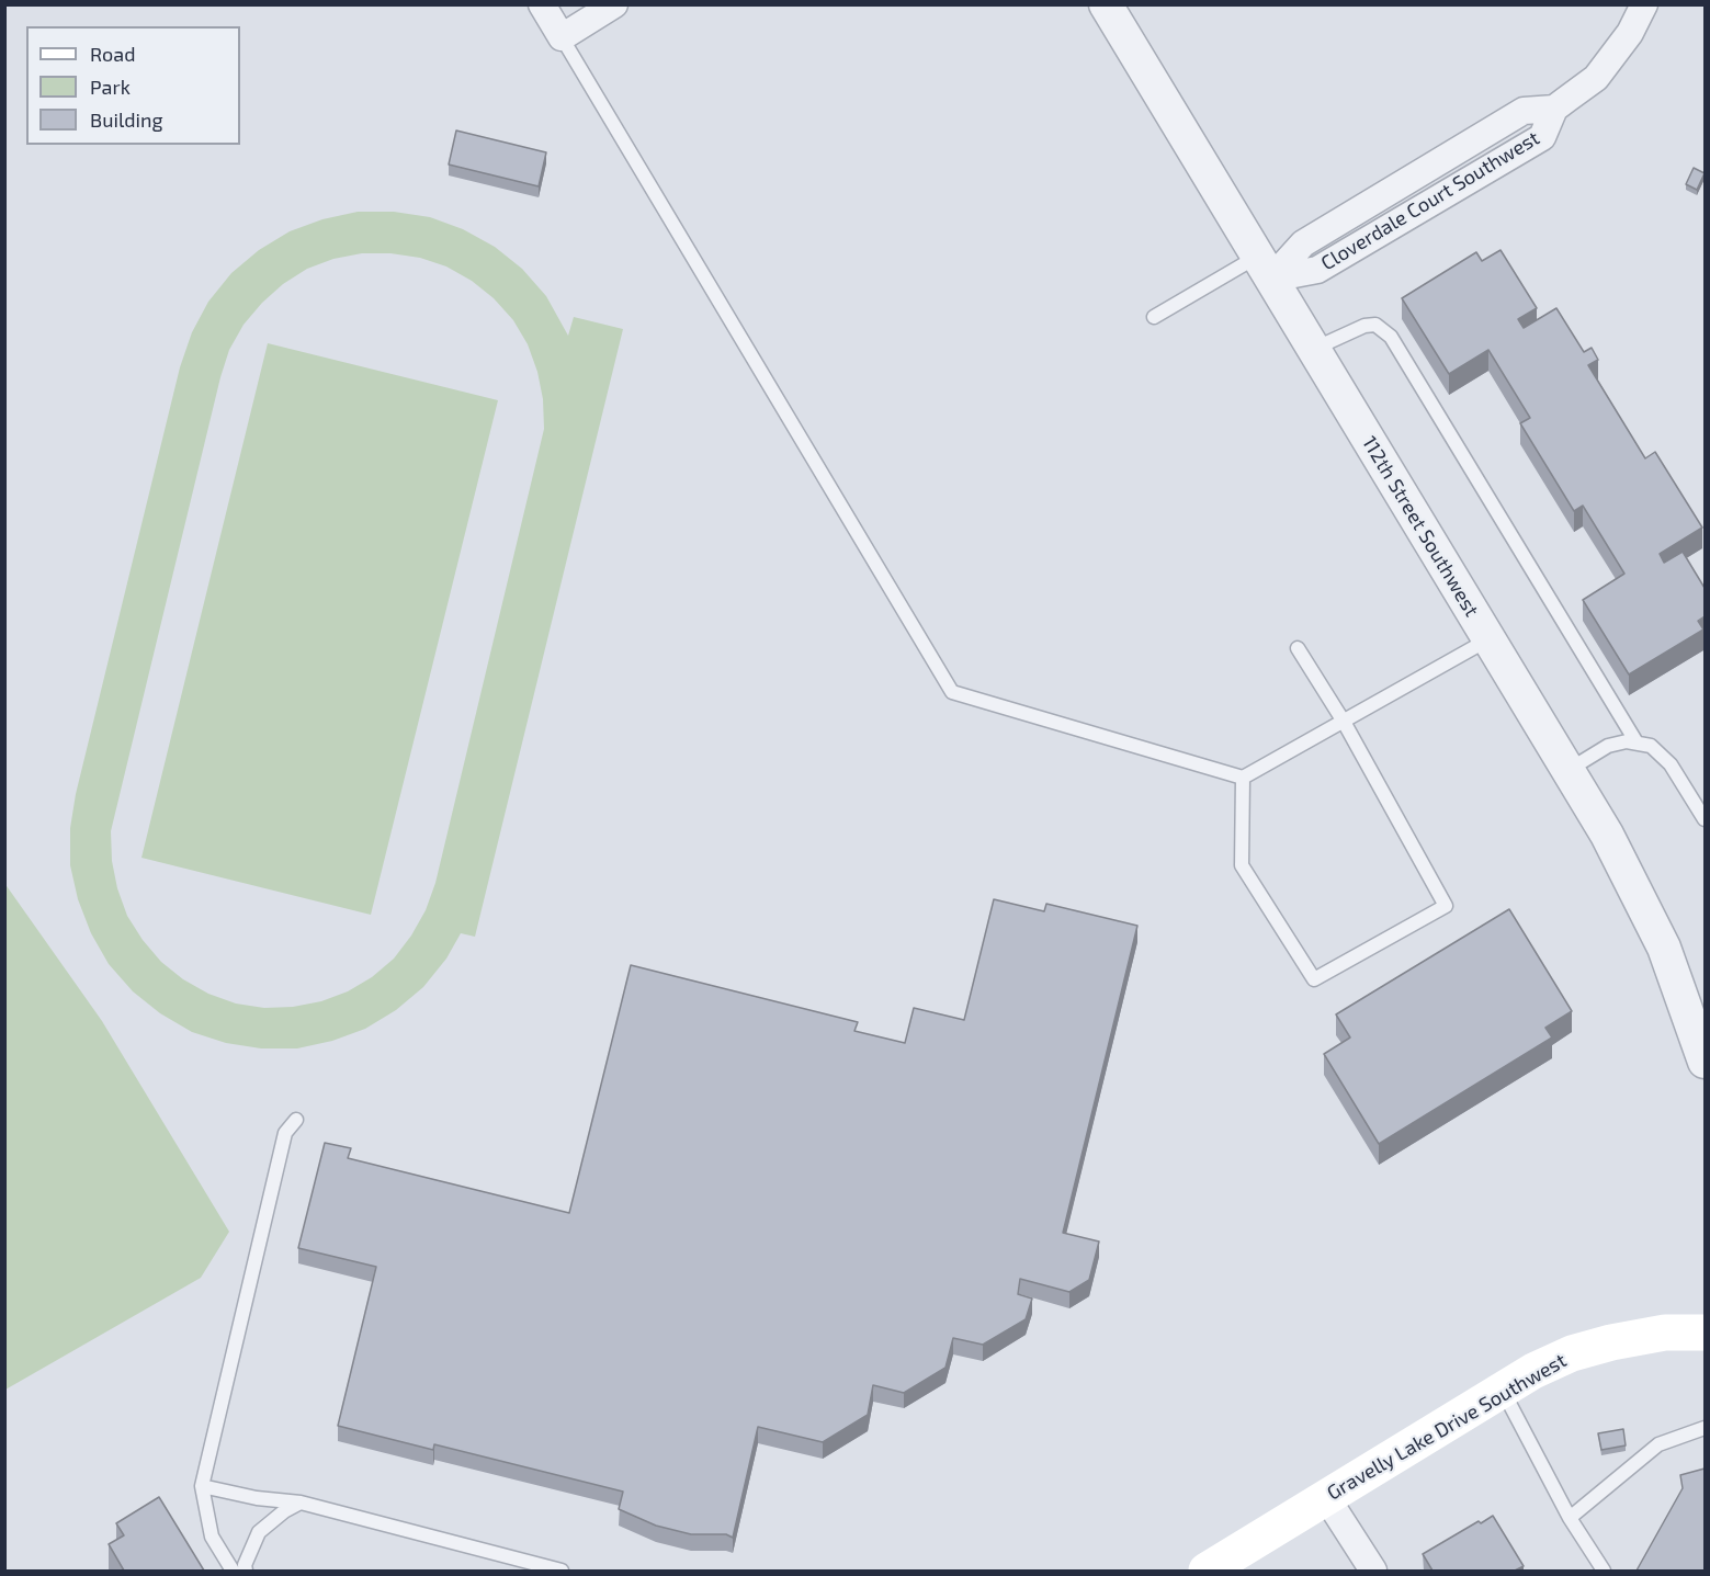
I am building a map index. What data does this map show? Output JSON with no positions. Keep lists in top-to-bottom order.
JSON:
{
  "streets": {
    "main road": ["Gravelly Lake Drive Southwest"],
    "street": ["Cloverdale Court Southwest", "112th Street Southwest"]
  },
  "crossings": [
    ["Cloverdale Court Southwest", "112th Street Southwest"]
  ],
  "legend": ["Road", "Park", "Building"]
}
